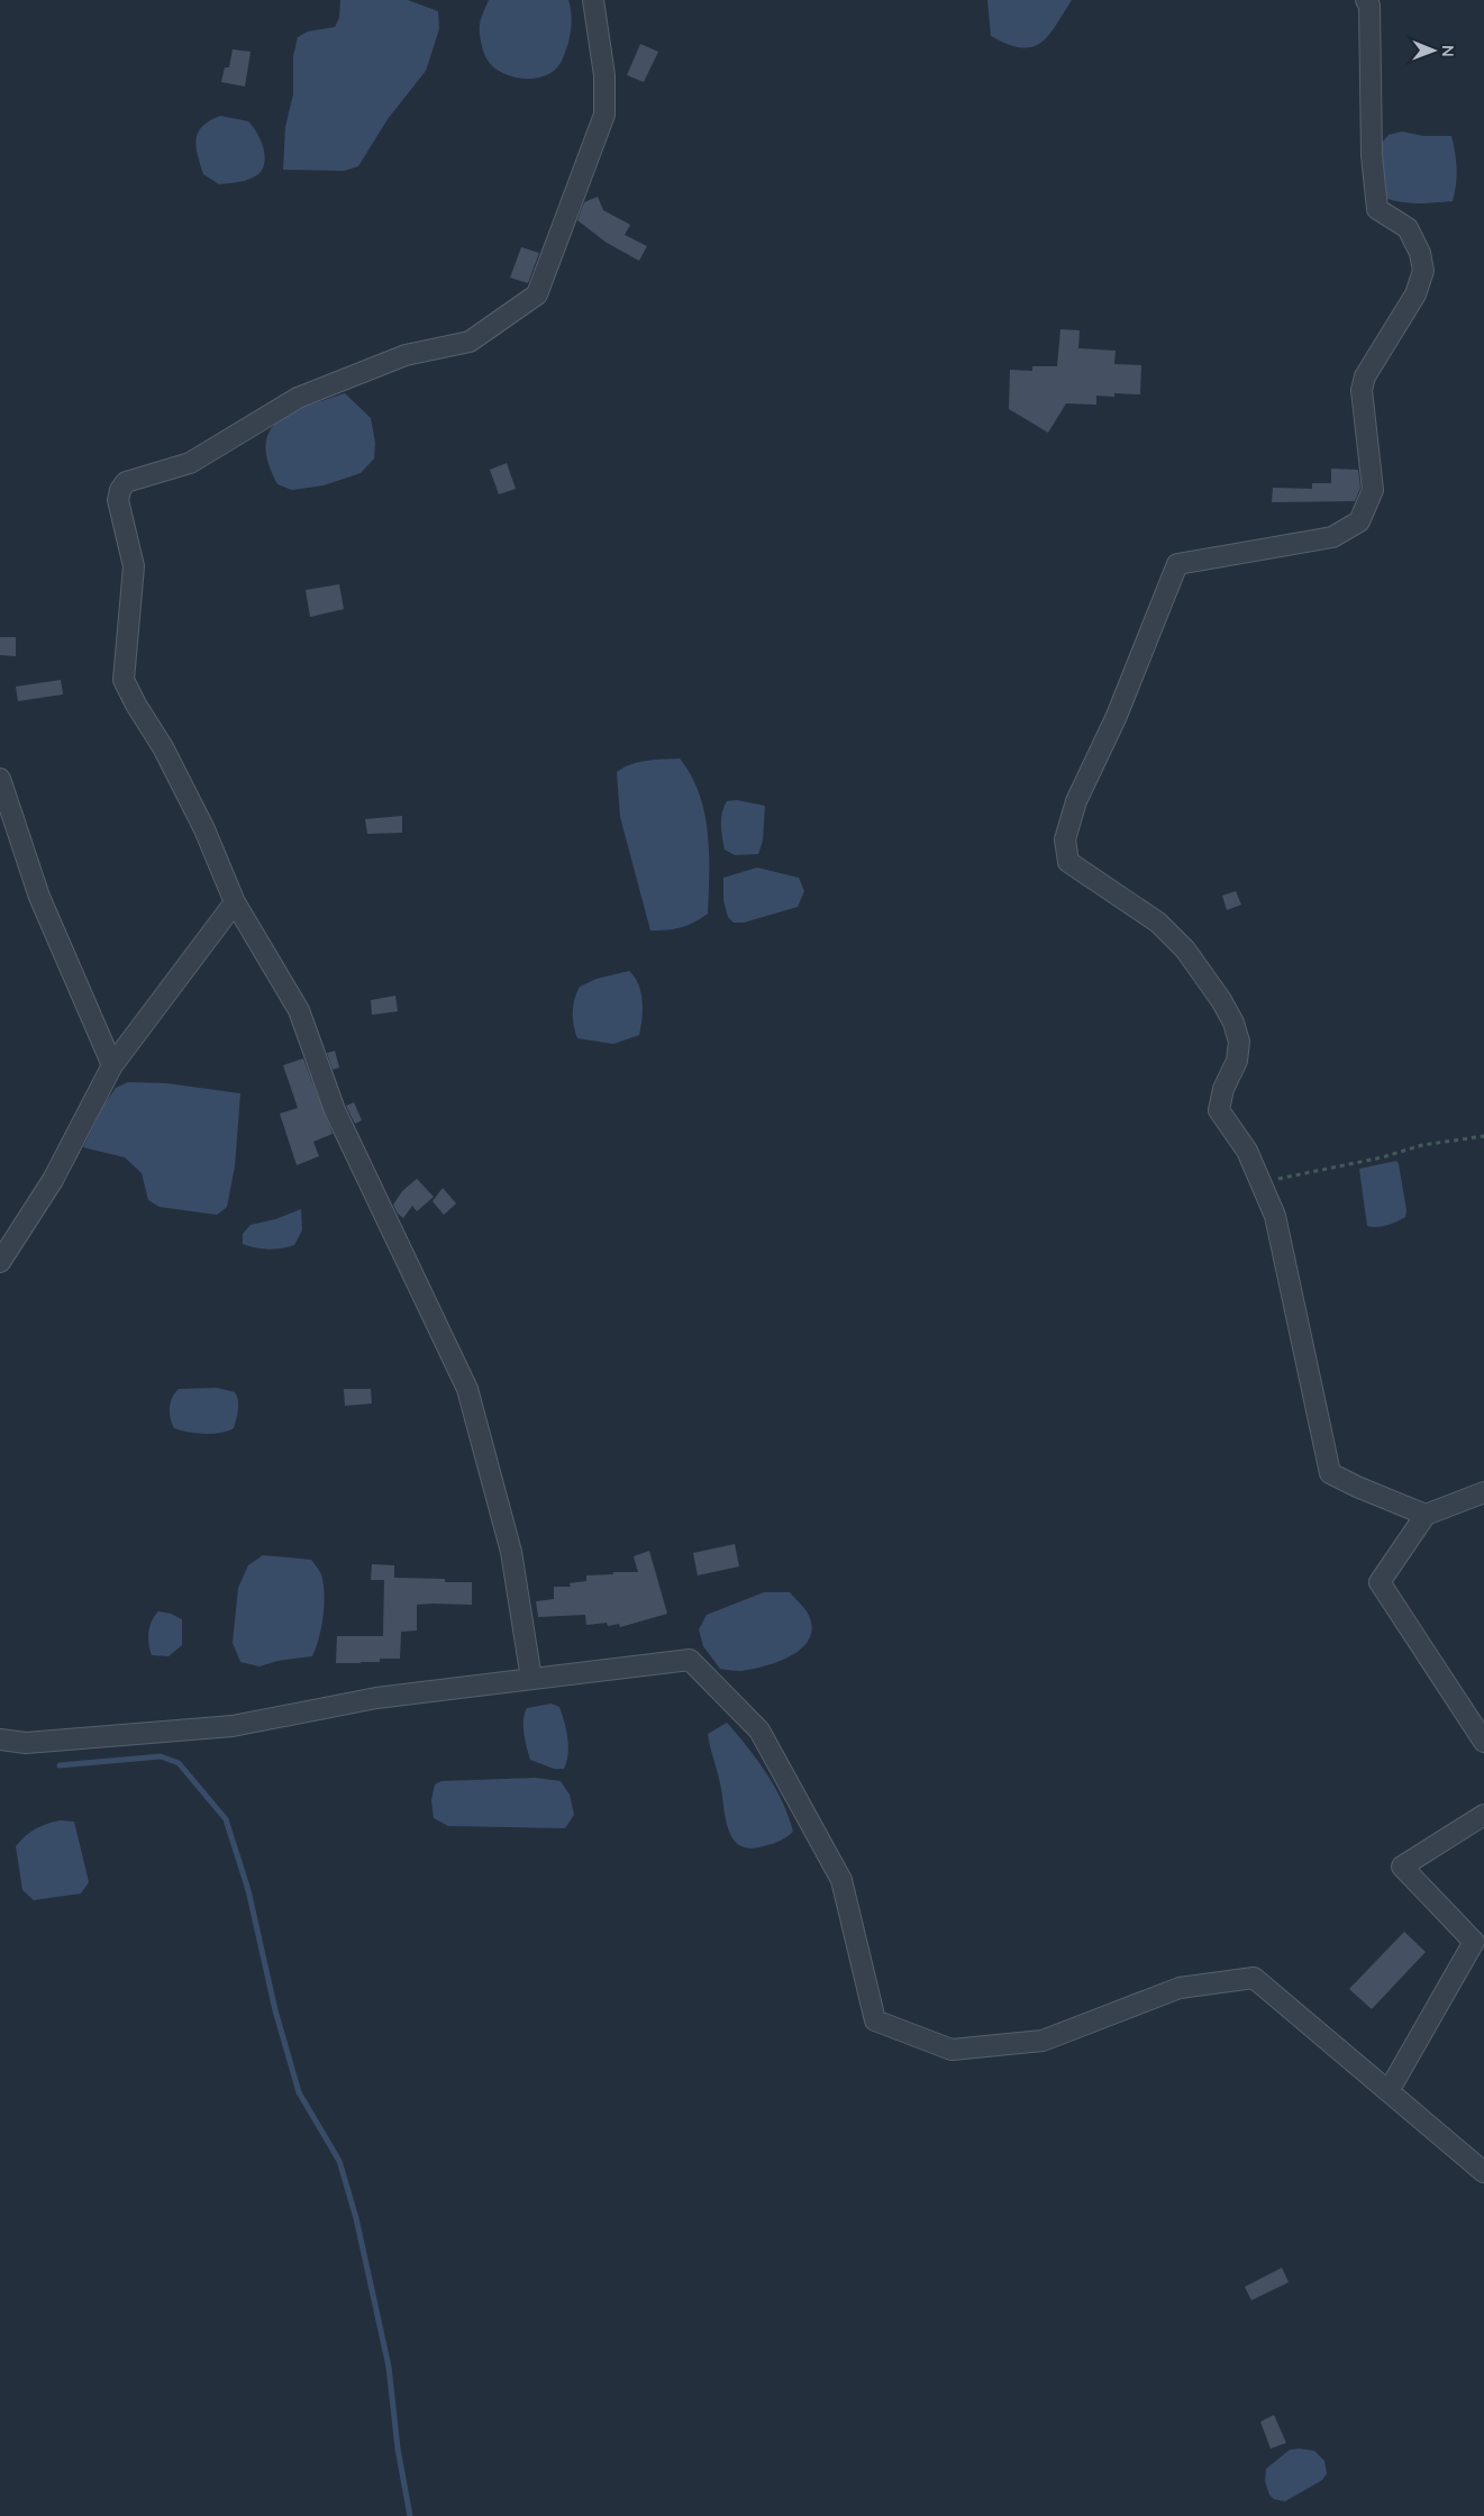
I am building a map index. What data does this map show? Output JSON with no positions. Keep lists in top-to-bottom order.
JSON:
{
  "north": "right"
}
